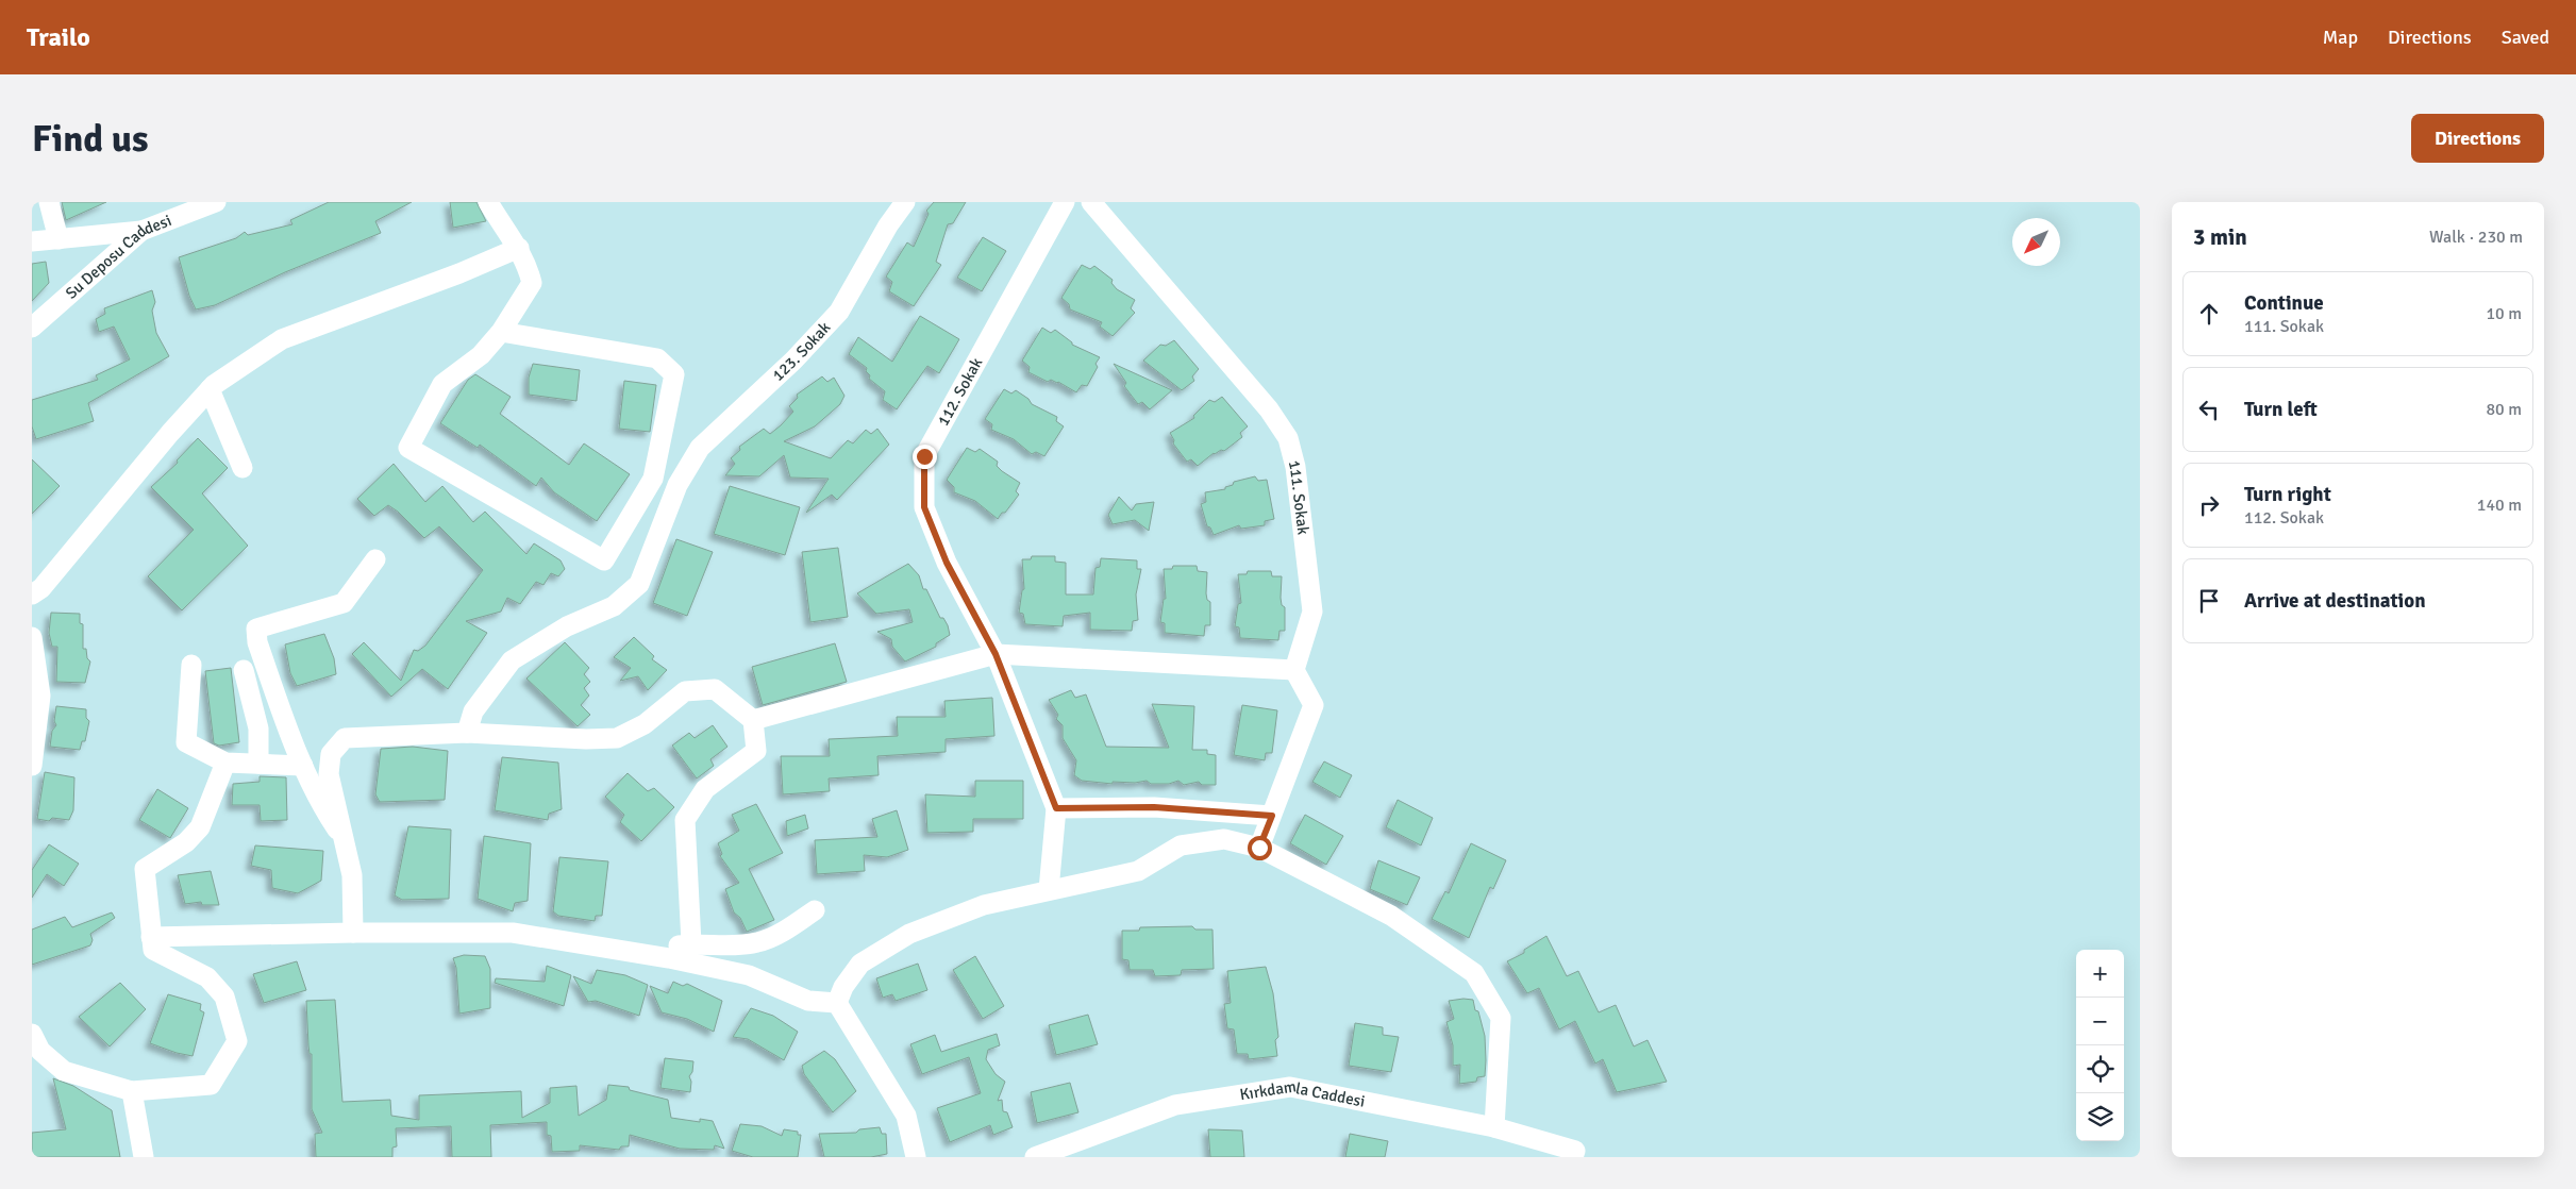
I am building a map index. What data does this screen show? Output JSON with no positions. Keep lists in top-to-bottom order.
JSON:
{
  "streets": {
    "street": [
      "Su Deposu Caddesi",
      "123. Sokak",
      "112. Sokak",
      "111. Sokak",
      "Kırkdamla Caddesi"
    ]
  },
  "north": "bottom left",
  "page": {
    "header": "Trailo",
    "nav": ["Map", "Directions", "Saved"],
    "buttons": "Directions",
    "title": "Find us",
    "heading": ["3 min", "Walk · 230 m"],
    "list": [
      ["Continue", "111. Sokak", "10 m"],
      ["Turn left", "80 m"],
      ["Turn right", "112. Sokak", "140 m"],
      "Arrive at destination"
    ],
    "map_buttons": ["+", "−"]
  }
}
